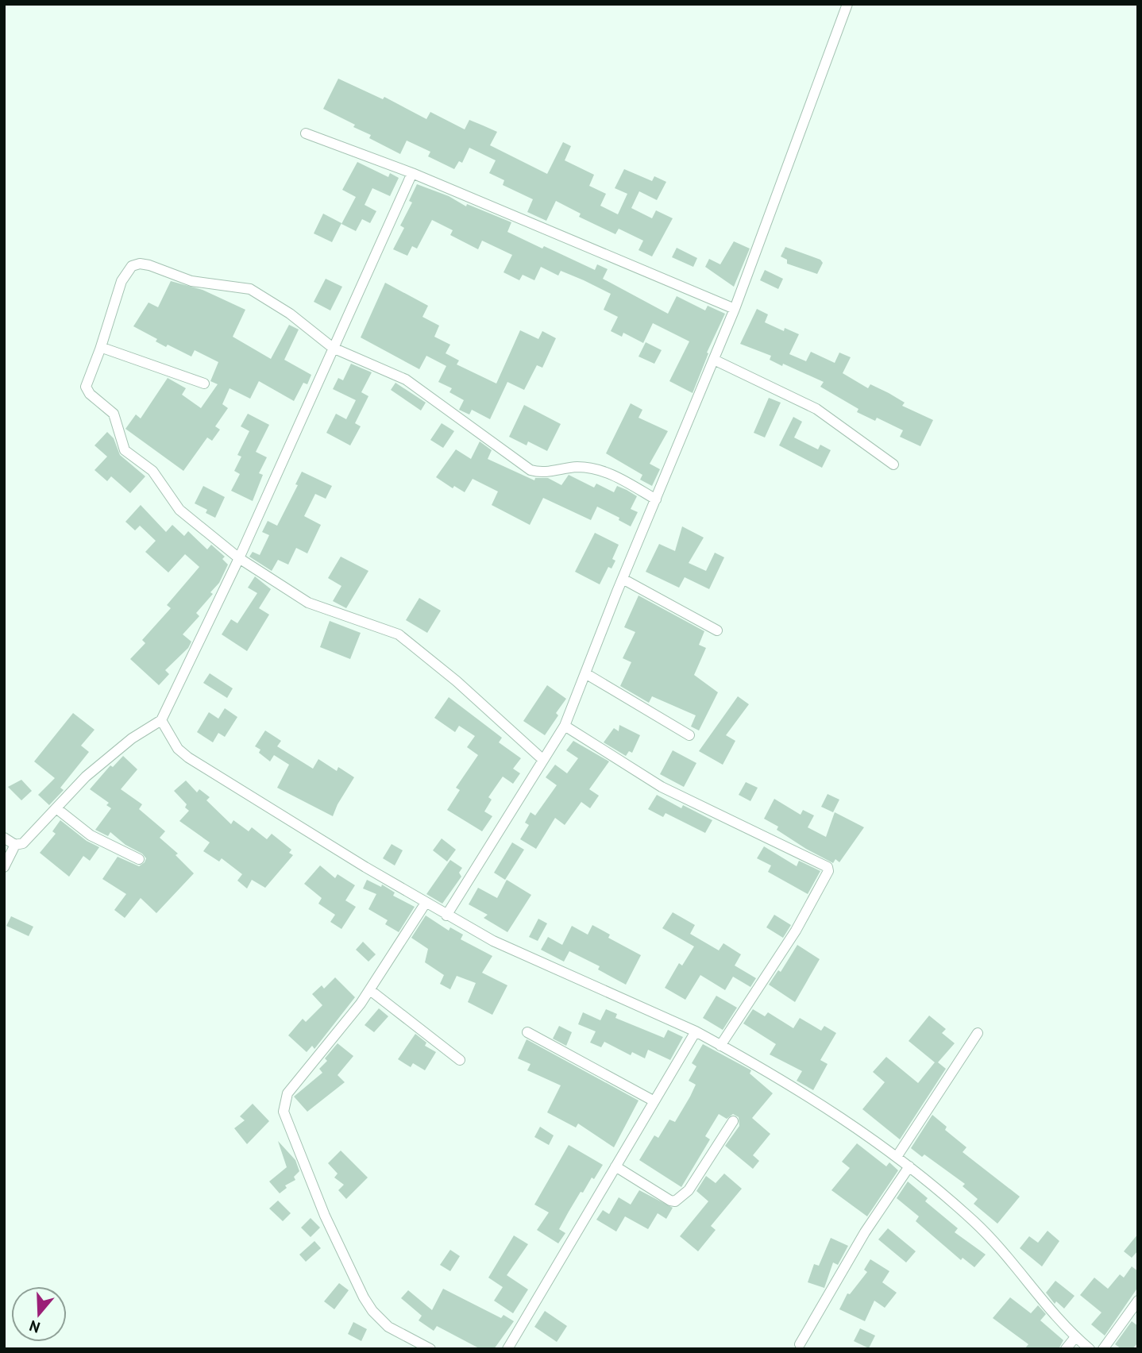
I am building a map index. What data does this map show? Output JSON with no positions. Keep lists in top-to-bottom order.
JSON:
{
  "north": "bottom"
}
